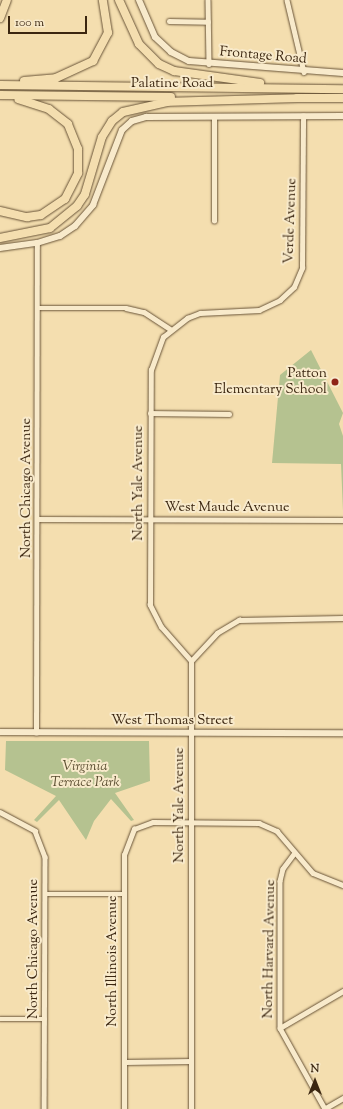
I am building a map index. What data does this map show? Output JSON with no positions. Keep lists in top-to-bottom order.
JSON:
{
  "streets": {
    "highway": ["Palatine Road"],
    "street": [
      "Frontage Road",
      "Verde Avenue",
      "North Yale Avenue",
      "North Chicago Avenue",
      "West Maude Avenue",
      "West Thomas Street",
      "North Harvard Avenue",
      "North Illinois Avenue"
    ]
  },
  "crossings": [
    ["Verde Avenue", "North Yale Avenue"],
    ["North Yale Avenue", "West Maude Avenue"],
    ["North Yale Avenue", "West Thomas Street"],
    ["North Yale Avenue", "North Illinois Avenue"],
    ["North Chicago Avenue", "West Maude Avenue"],
    ["North Chicago Avenue", "West Thomas Street"]
  ],
  "parks": ["Virginia Terrace Park"],
  "places": ["Patton Elementary School"],
  "scale_bar": "100 m",
  "north": "top"
}
